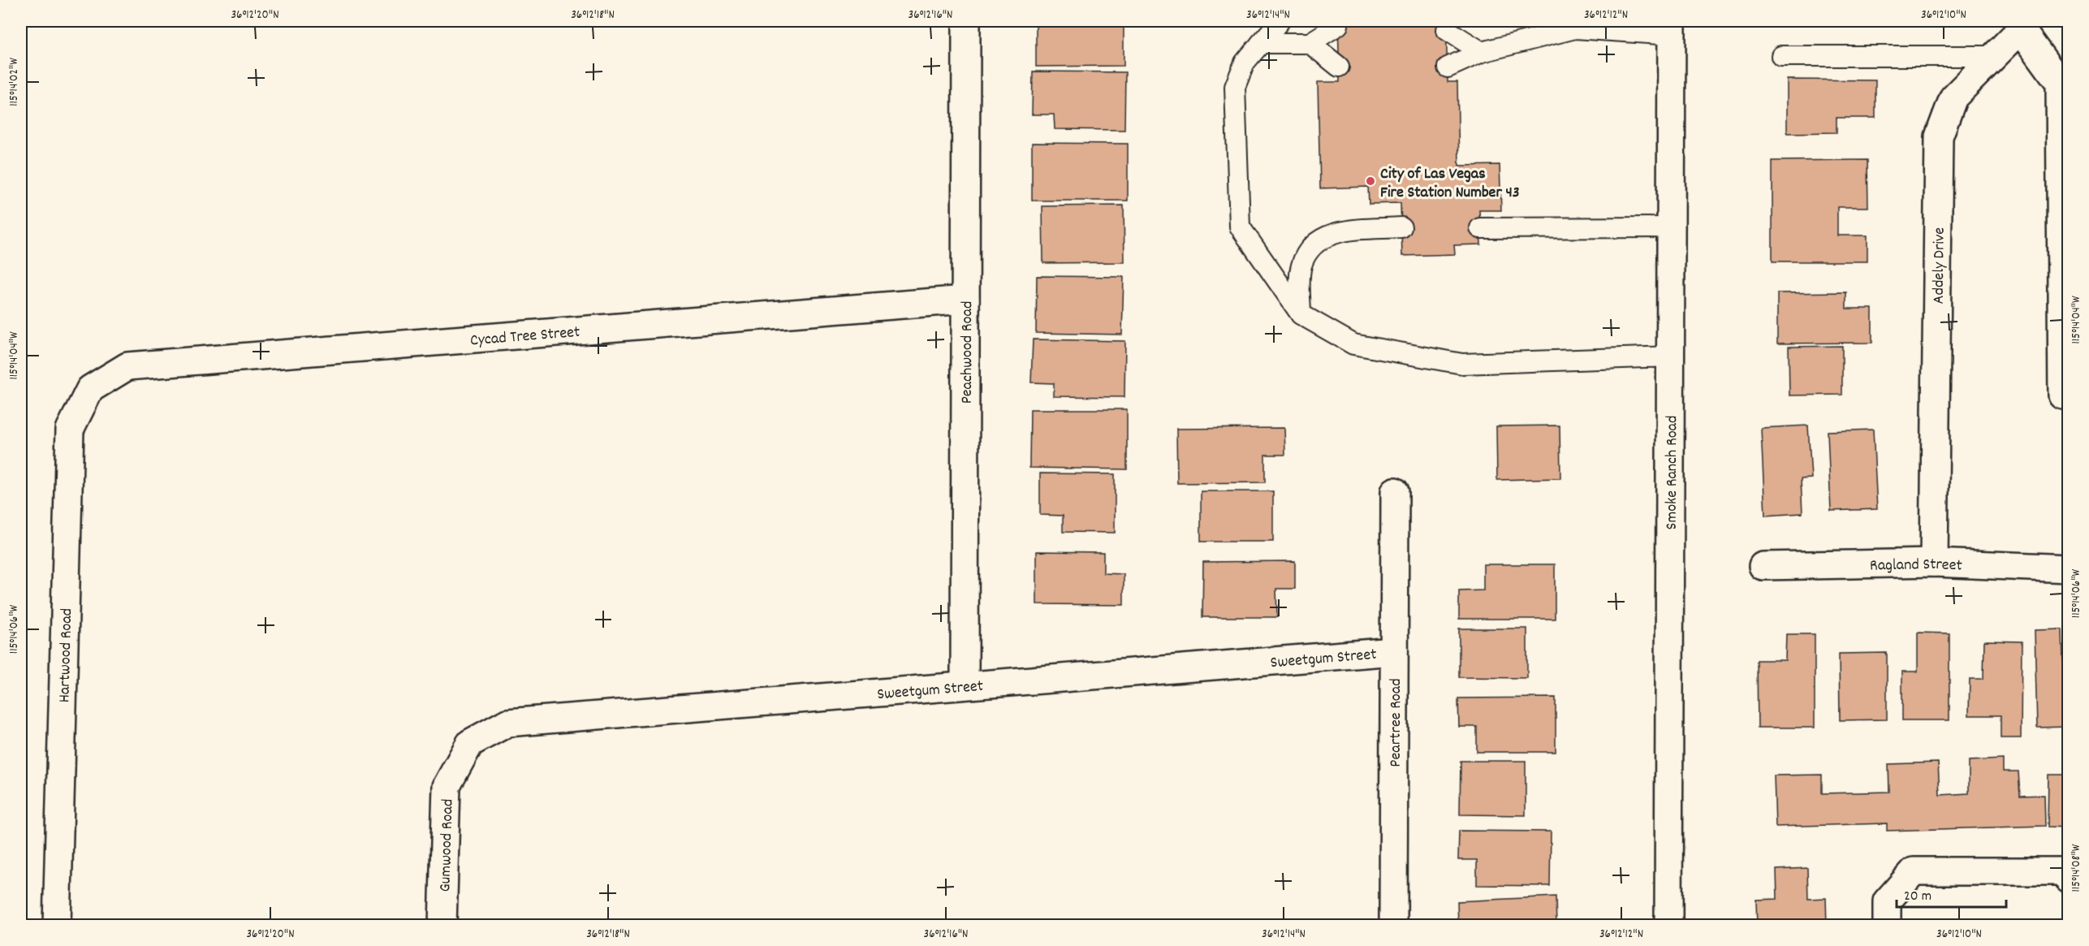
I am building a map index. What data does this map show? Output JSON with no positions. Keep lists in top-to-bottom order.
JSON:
{
  "streets": {
    "street": [
      "Addely Drive",
      "Cycad Tree Street",
      "Peachwood Road",
      "Smoke Ranch Road",
      "Ragland Street",
      "Hartwood Road",
      "Sweetgum Street",
      "Peartree Road",
      "Gumwood Road"
    ]
  },
  "crossings": [
    ["Addely Drive", "Ragland Street"],
    ["Cycad Tree Street", "Peachwood Road"],
    ["Cycad Tree Street", "Hartwood Road"],
    ["Peachwood Road", "Sweetgum Street"],
    ["Sweetgum Street", "Peartree Road"],
    ["Sweetgum Street", "Gumwood Road"]
  ],
  "places": ["City of Las Vegas Fire Station Number 43"],
  "scale_bar": "20 m",
  "coordinates": [
    "36°12'20\"N",
    "36°12'18\"N",
    "36°12'16\"N",
    "36°12'14\"N",
    "36°12'12\"N",
    "36°12'10\"N",
    "115°14'02\"W",
    "115°14'04\"W",
    "115°14'06\"W",
    "115°14'08\"W"
  ]
}
